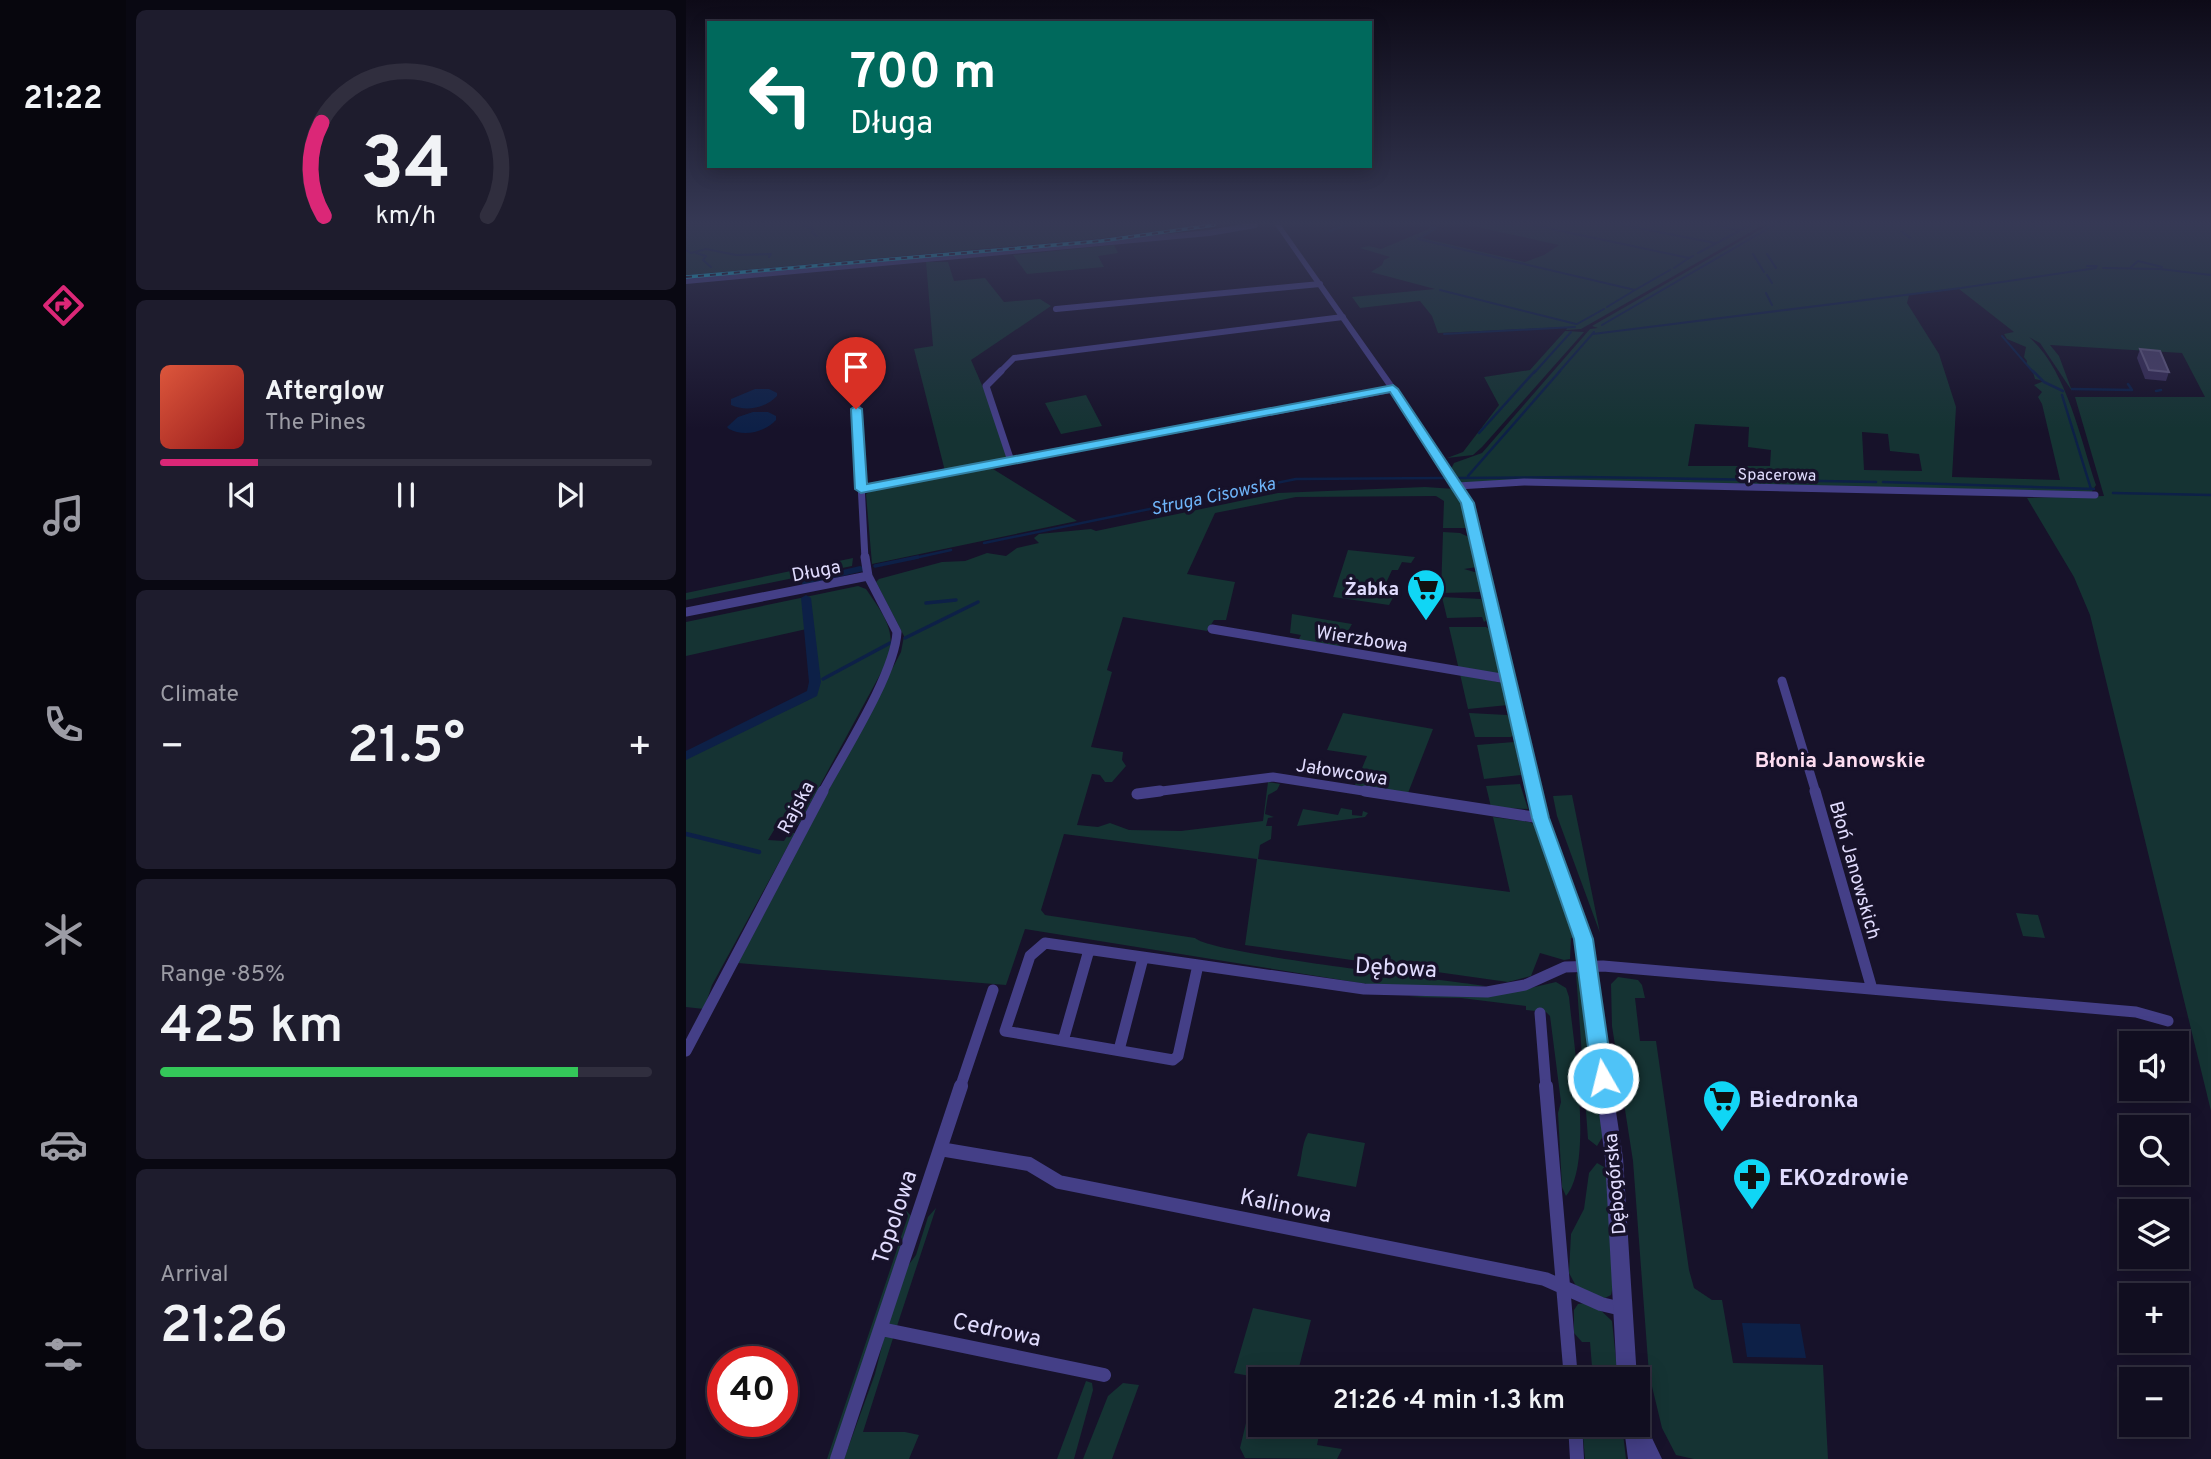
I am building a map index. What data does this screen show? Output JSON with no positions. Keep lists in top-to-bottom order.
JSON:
{
  "streets": {
    "street": [
      "Spacerowa",
      "Długa",
      "Wierzbowa",
      "Jałowcowa",
      "Rajska",
      "Błoń Janowskich",
      "Dębowa",
      "Dębogórska",
      "Kalinowa",
      "Topolowa",
      "Cedrowa"
    ]
  },
  "crossings": [
    ["Spacerowa", "Dębogórska"],
    ["Długa", "Rajska"],
    ["Wierzbowa", "Dębogórska"],
    ["Jałowcowa", "Dębogórska"],
    ["Dębowa", "Dębogórska"],
    ["Dębogórska", "Kalinowa"],
    ["Kalinowa", "Topolowa"],
    ["Topolowa", "Cedrowa"]
  ],
  "districts": ["Błonia Janowskie"],
  "water": ["Struga Cisowska"],
  "places": {
    "supermarket": ["Żabka", "Biedronka"],
    "pharmacy": ["EKOzdrowie"]
  },
  "page": {
    "tabs": "21:22",
    "turn": ["700 m", "Długa"],
    "song": ["Afterglow", "The Pines"],
    "tile": [
      "Climate",
      ["Range · 85%", "425 km"],
      ["Arrival", "21:26"]
    ],
    "heat": ["−", "21.5°", "+"],
    "map_buttons": ["+", "−"],
    "limit": "40",
    "trip": "21:26 · 4 min · 1.3 km",
    "gauge": ["34", "km/h"]
  }
}
